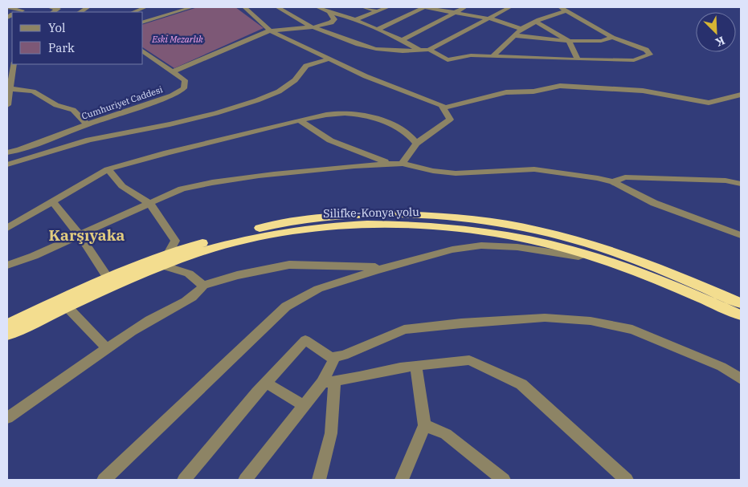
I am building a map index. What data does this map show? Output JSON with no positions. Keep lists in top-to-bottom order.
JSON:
{
  "streets": {
    "highway": ["Silifke-Konya yolu"],
    "street": ["Cumhuriyet Caddesi"]
  },
  "districts": ["Karşıyaka"],
  "parks": ["Eski Mezarlık"],
  "legend": ["Yol", "Park"],
  "north": "bottom right"
}
